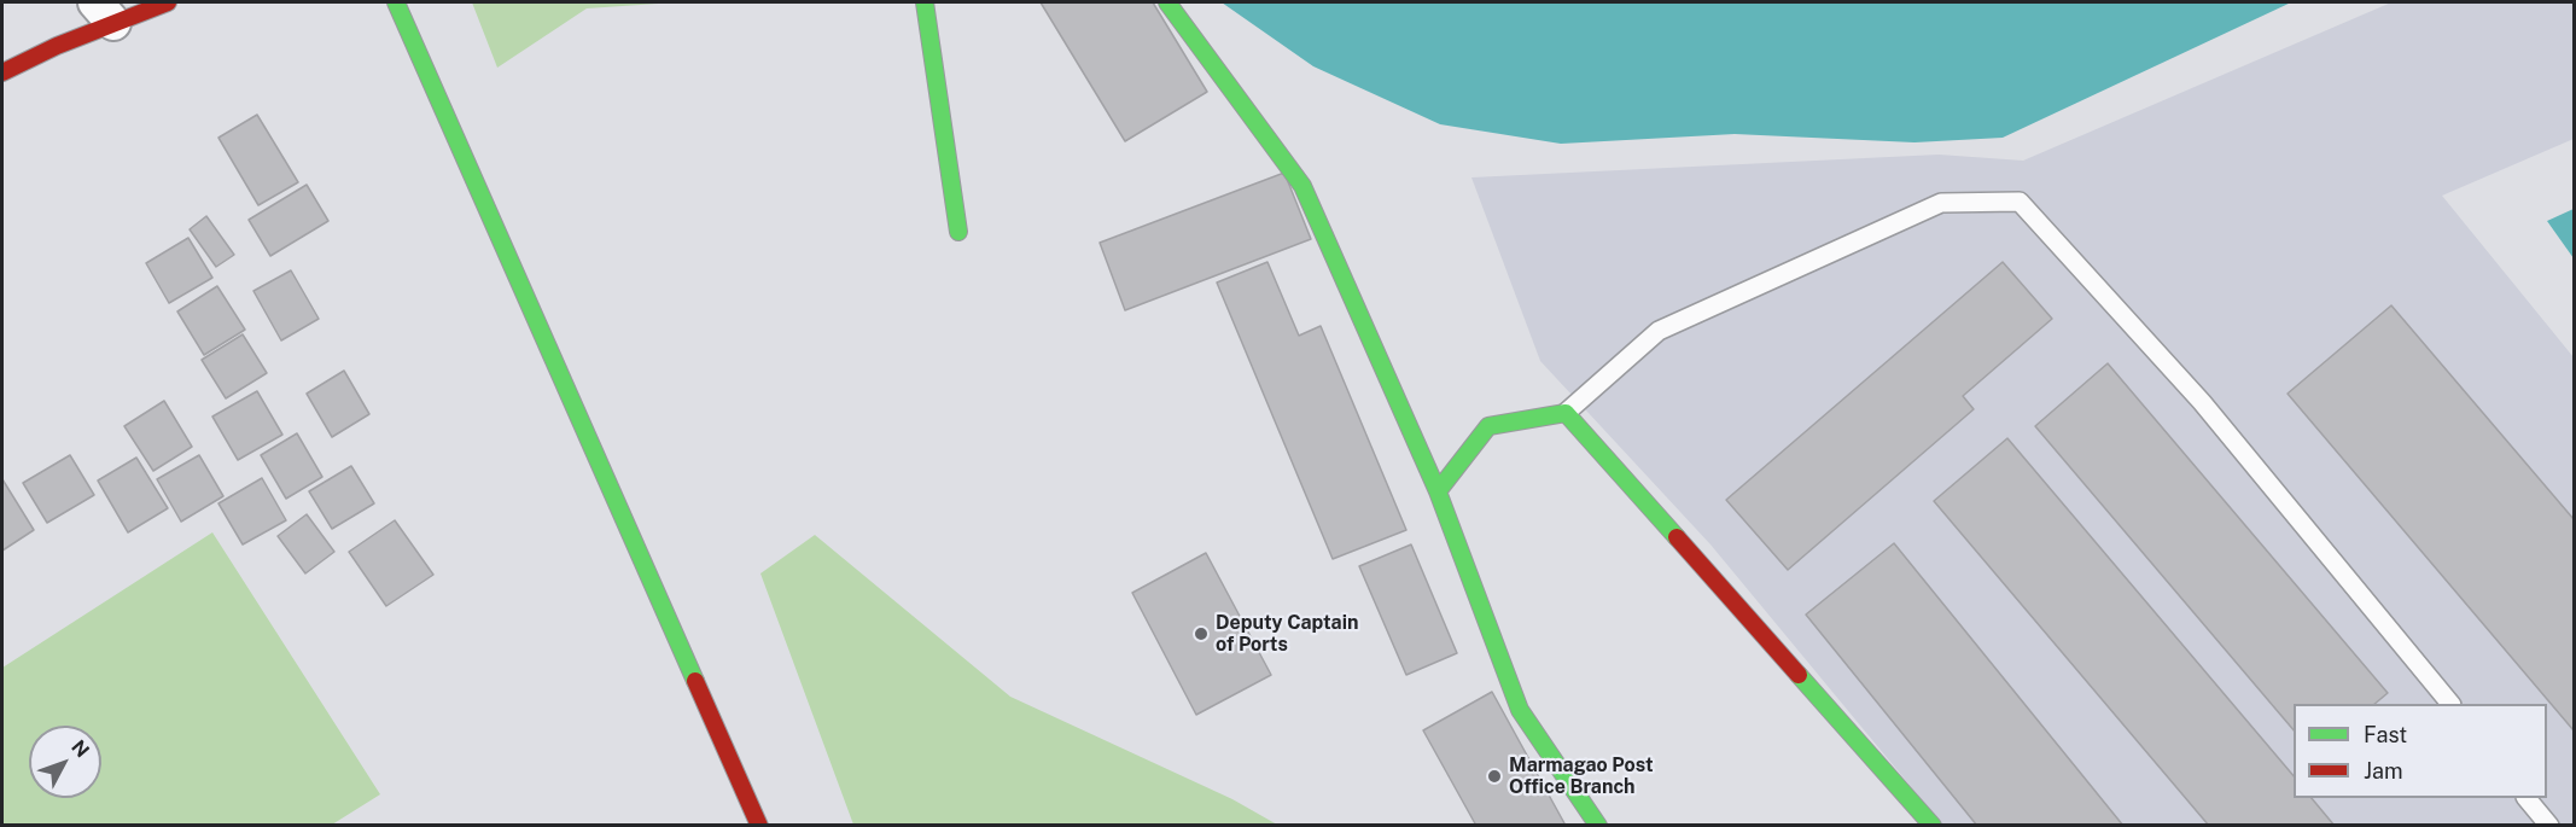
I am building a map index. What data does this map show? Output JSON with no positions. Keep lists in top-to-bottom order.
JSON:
{
  "places": ["Deputy Captain of Ports", "Marmagao Post Office Branch"],
  "legend": ["Fast", "Jam"],
  "north": "top right"
}
